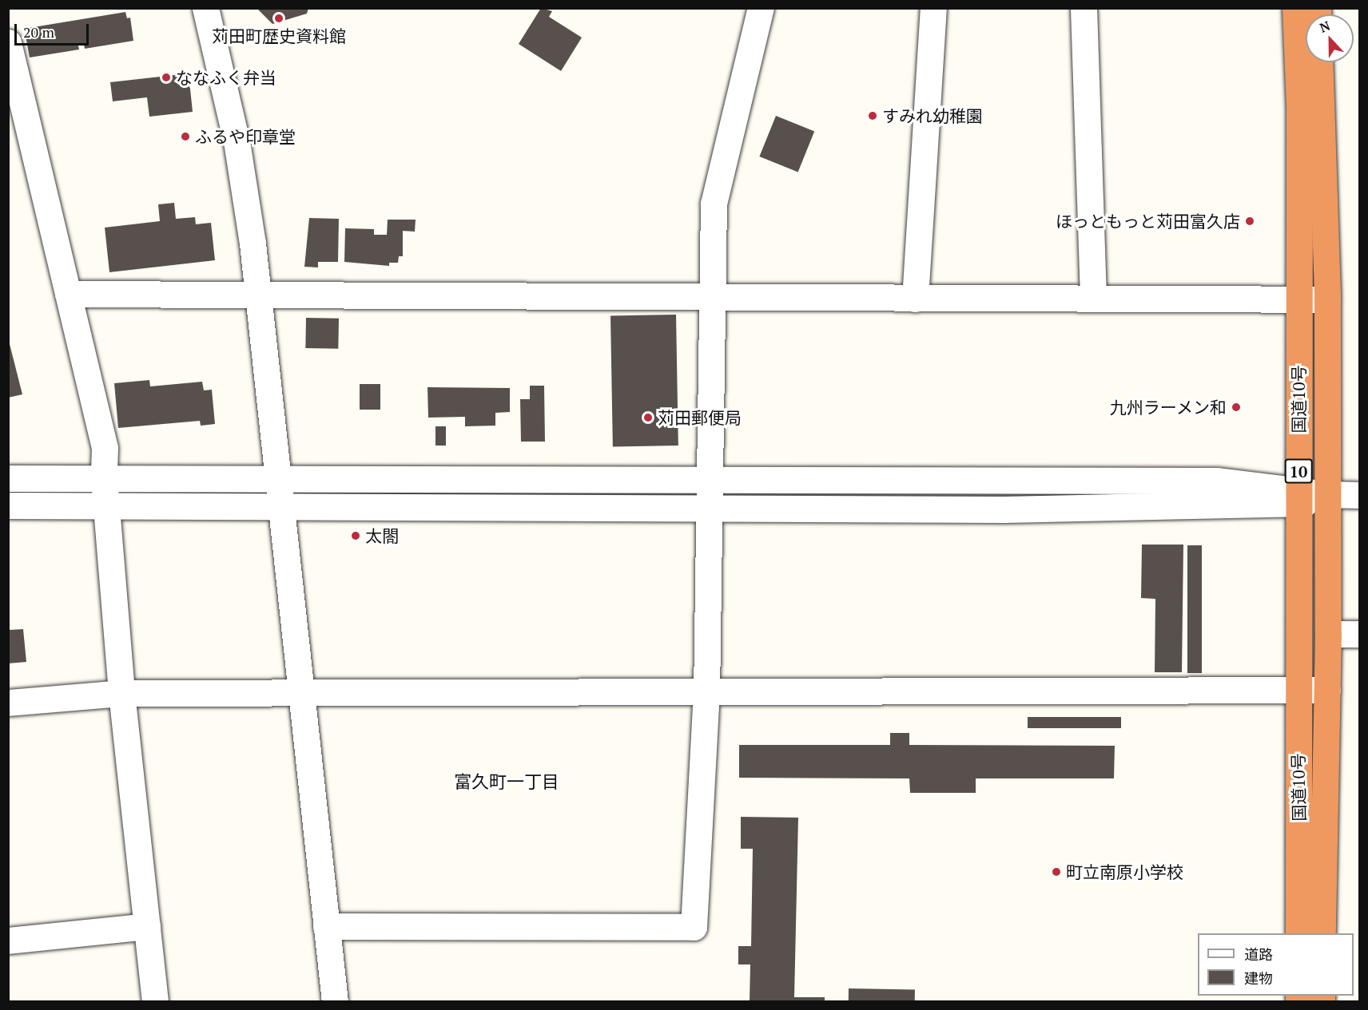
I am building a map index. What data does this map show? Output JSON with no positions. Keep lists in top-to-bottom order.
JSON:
{
  "streets": {
    "highway": ["国道10号", "10"]
  },
  "districts": ["富久町一丁目"],
  "places": [
    "苅田町歴史資料館",
    "ななふく弁当",
    "すみれ幼稚園",
    "ふるや印章堂",
    "ほっともっと苅田富久店",
    "九州ラーメン和",
    "苅田郵便局",
    "太閤",
    "町立南原小学校"
  ],
  "legend": ["道路", "建物"],
  "scale_bar": "20 m",
  "north": "top"
}
